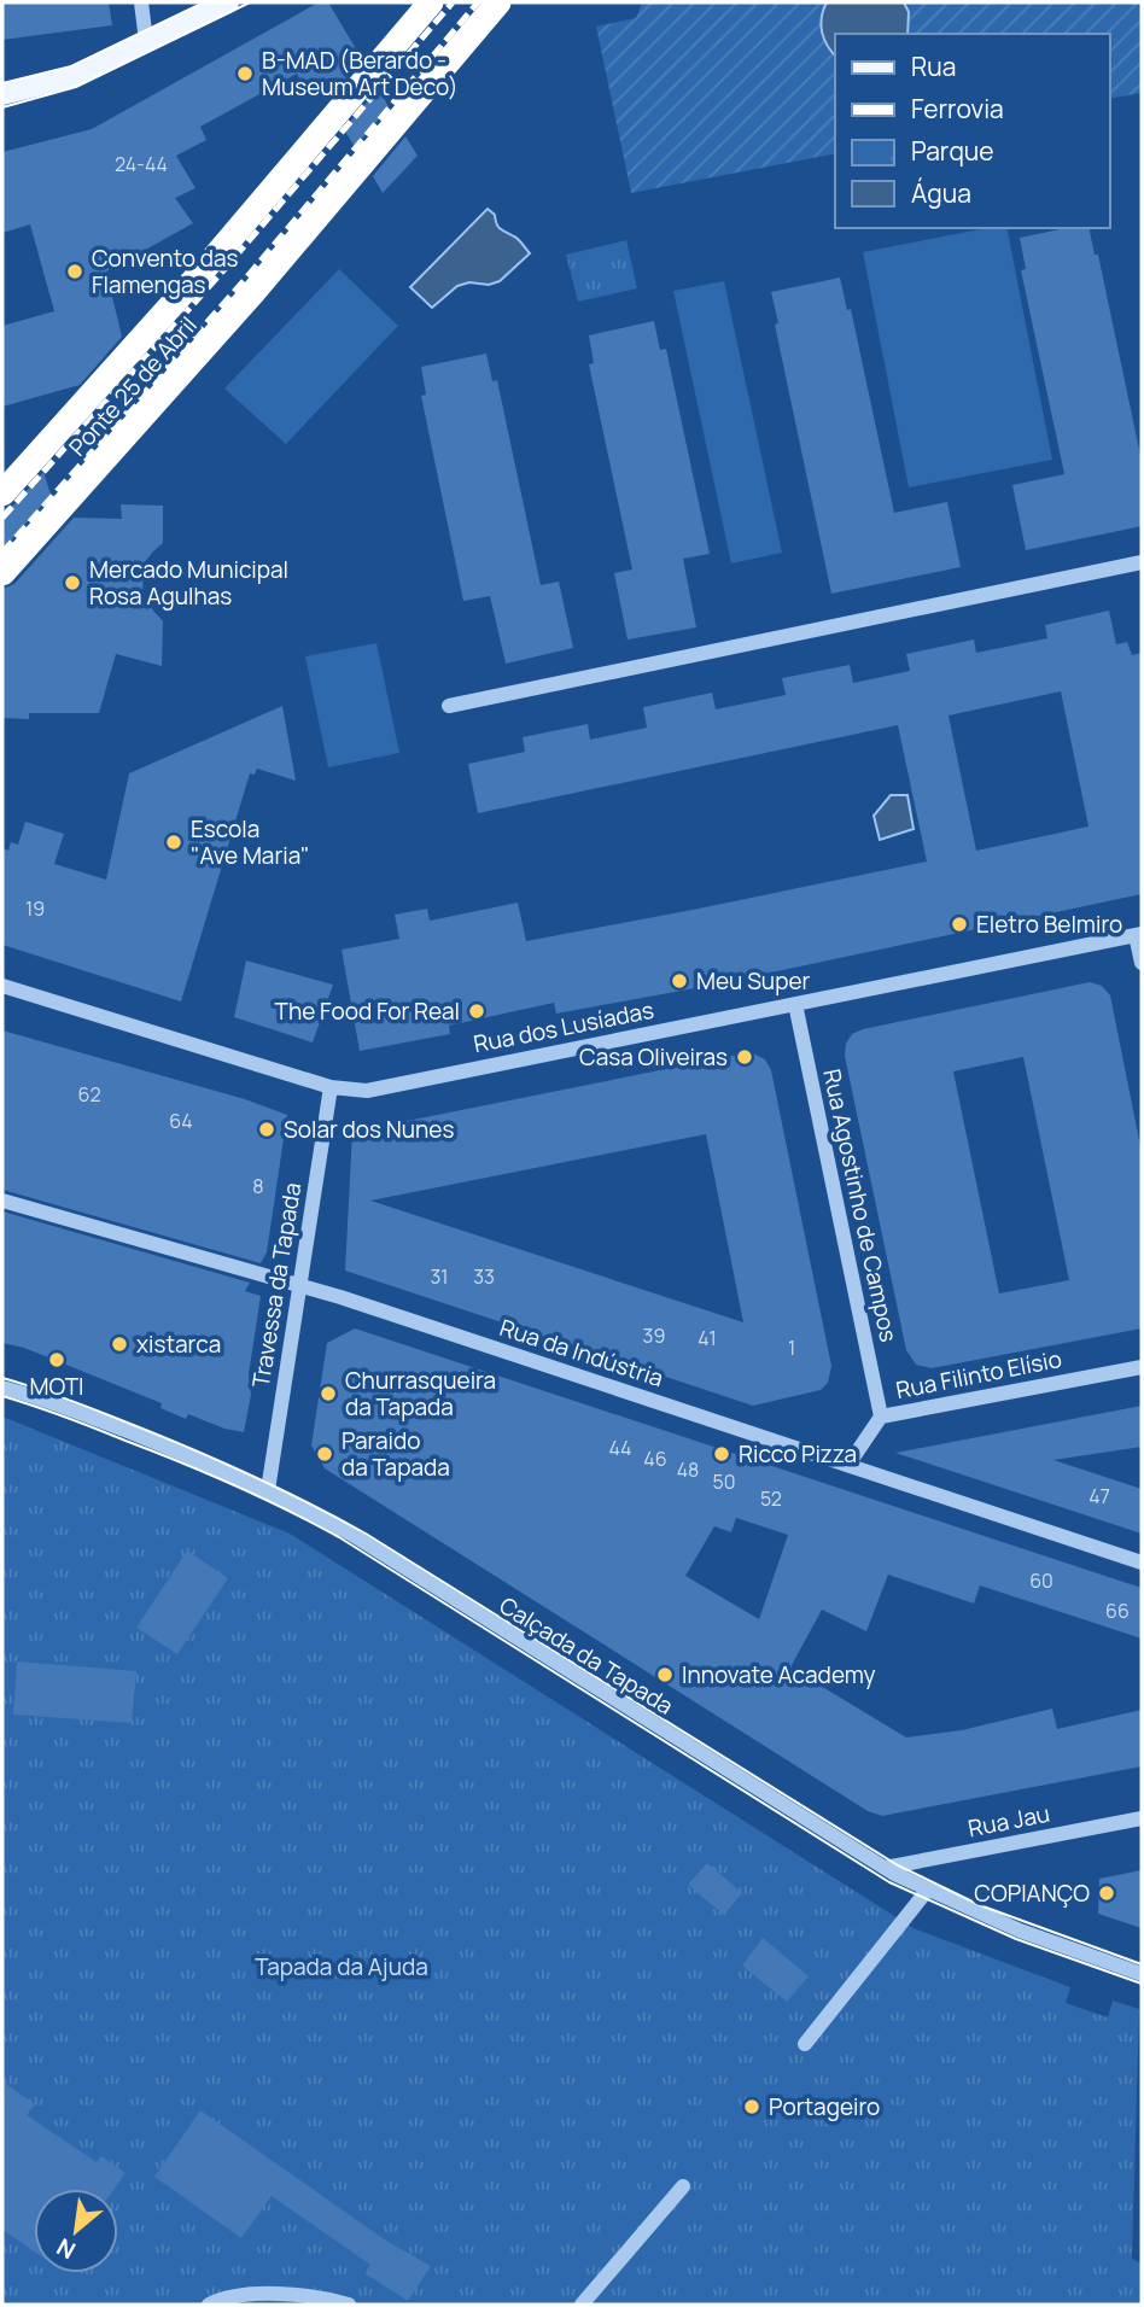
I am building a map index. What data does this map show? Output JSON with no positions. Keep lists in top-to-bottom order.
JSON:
{
  "streets": {
    "highway": ["Ponte 25 de Abril"],
    "street": [
      "Rua dos Lusíadas",
      "Rua Agostinho de Campos",
      "Travessa da Tapada",
      "Rua da Indústria",
      "Rua Filinto Elísio",
      "Calçada da Tapada",
      "Rua Jau"
    ]
  },
  "crossings": [
    ["Rua dos Lusíadas", "Rua Agostinho de Campos"],
    ["Rua dos Lusíadas", "Travessa da Tapada"],
    ["Rua Agostinho de Campos", "Rua Filinto Elísio"],
    ["Travessa da Tapada", "Rua da Indústria"],
    ["Travessa da Tapada", "Calçada da Tapada"],
    ["Rua da Indústria", "Rua Filinto Elísio"],
    ["Calçada da Tapada", "Rua Jau"]
  ],
  "parks": ["Tapada da Ajuda"],
  "places": [
    "B-MAD (Berardo - Museum Art Deco)",
    "Convento das Flamengas",
    "Mercado Municipal Rosa Agulhas",
    "Escola \"Ave Maria\"",
    "Eletro Belmiro",
    "Meu Super",
    "The Food For Real",
    "Casa Oliveiras",
    "Solar dos Nunes",
    "xistarca",
    "MOTI",
    "Churrasqueira da Tapada",
    "Paraido da Tapada",
    "Ricco Pizza",
    "Innovate Academy",
    "COPIANÇO",
    "Portageiro"
  ],
  "house_numbers": [
    "24-44",
    "19",
    "62",
    "64",
    "8",
    "31",
    "33",
    "39",
    "41",
    "1",
    "44",
    "46",
    "48",
    "50",
    "47",
    "52",
    "60",
    "66"
  ],
  "legend": [
    "Rua",
    "Ferrovia",
    "Parque",
    "Água"
  ],
  "north": "bottom left"
}
